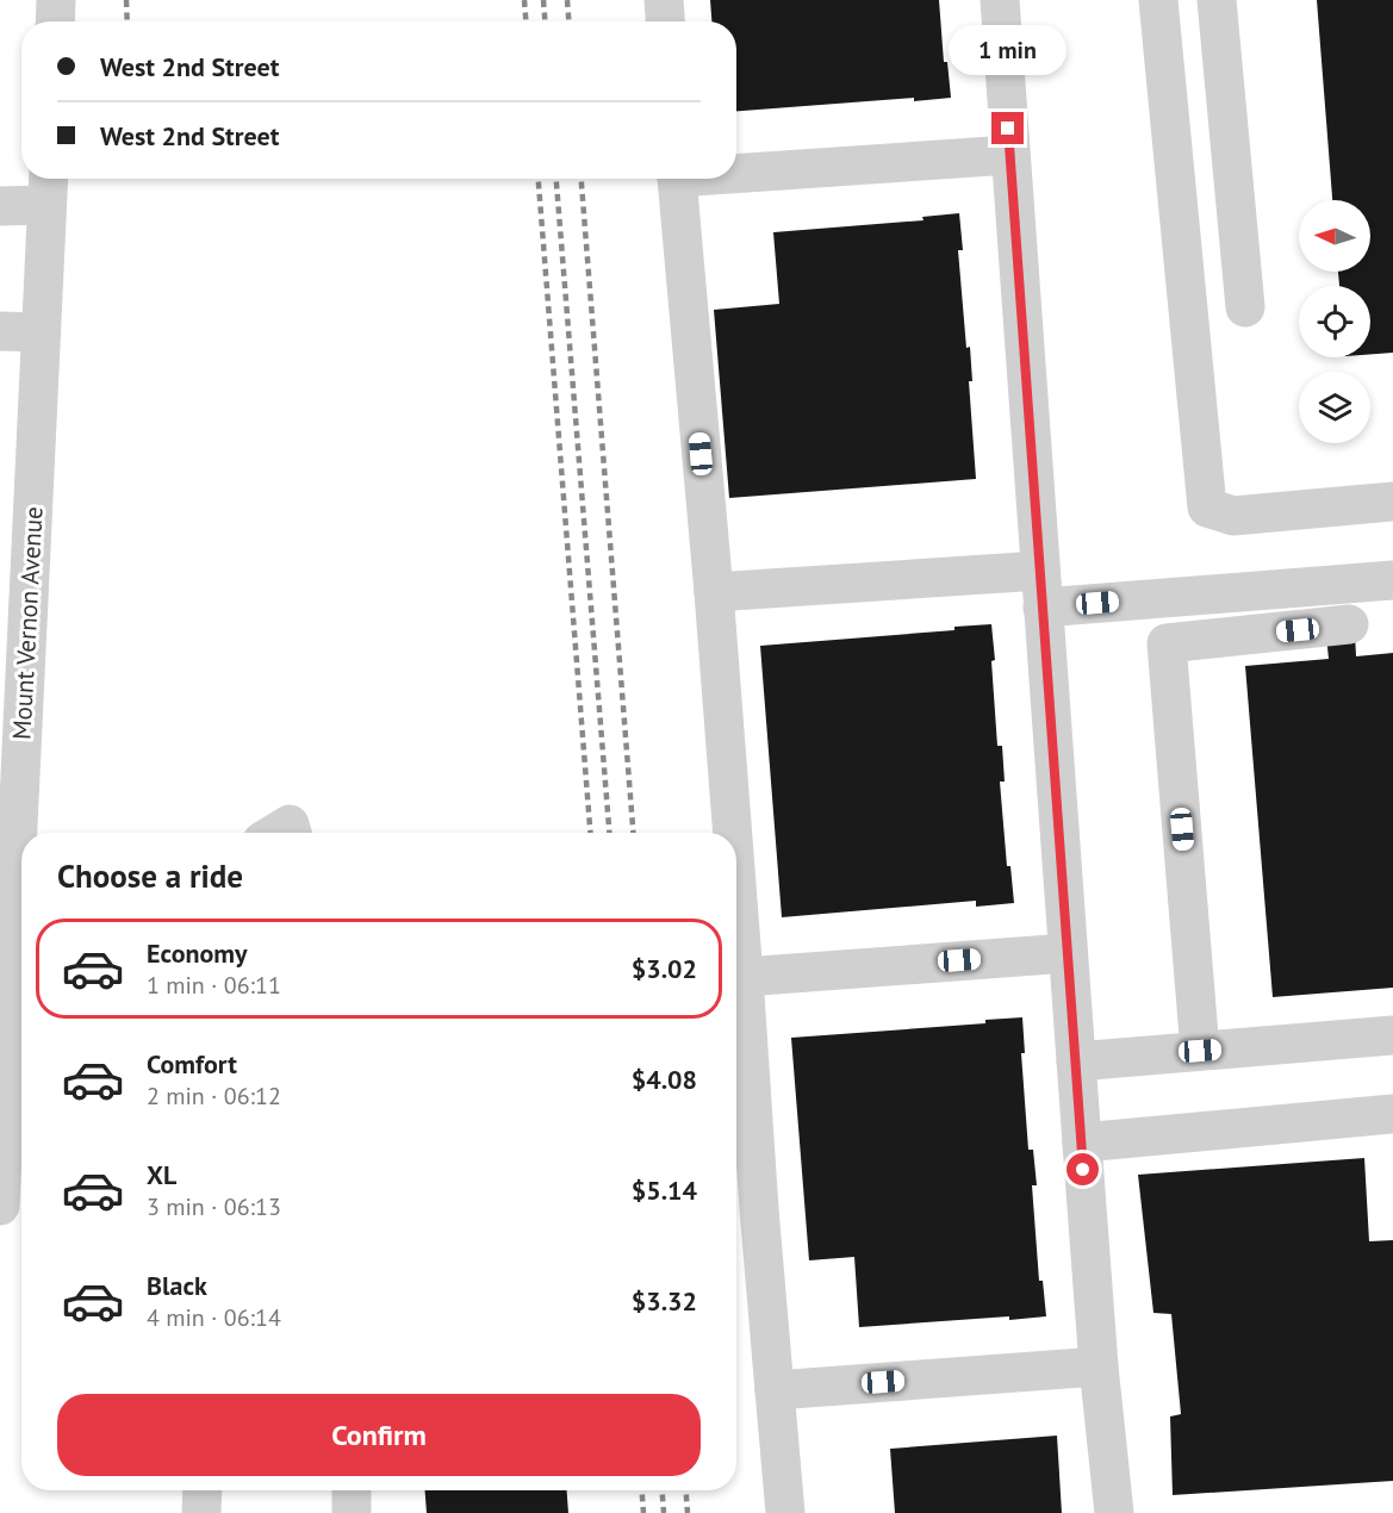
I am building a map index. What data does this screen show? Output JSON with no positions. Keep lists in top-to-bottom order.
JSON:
{
  "streets": {
    "street": ["Mount Vernon Avenue"]
  },
  "north": "left",
  "page": {
    "banner": ["West 2nd Street", "West 2nd Street"],
    "bubble": "1 min",
    "heading": "Choose a ride",
    "list": [
      {
        "name": "Economy",
        "note": "1 min · 06:11",
        "value": "$3.02"
      },
      {
        "name": "Comfort",
        "note": "2 min · 06:12",
        "value": "$4.08"
      },
      {
        "name": "XL",
        "note": "3 min · 06:13",
        "value": "$5.14"
      },
      {
        "name": "Black",
        "note": "4 min · 06:14",
        "value": "$3.32"
      }
    ],
    "buttons": "Confirm"
  }
}
